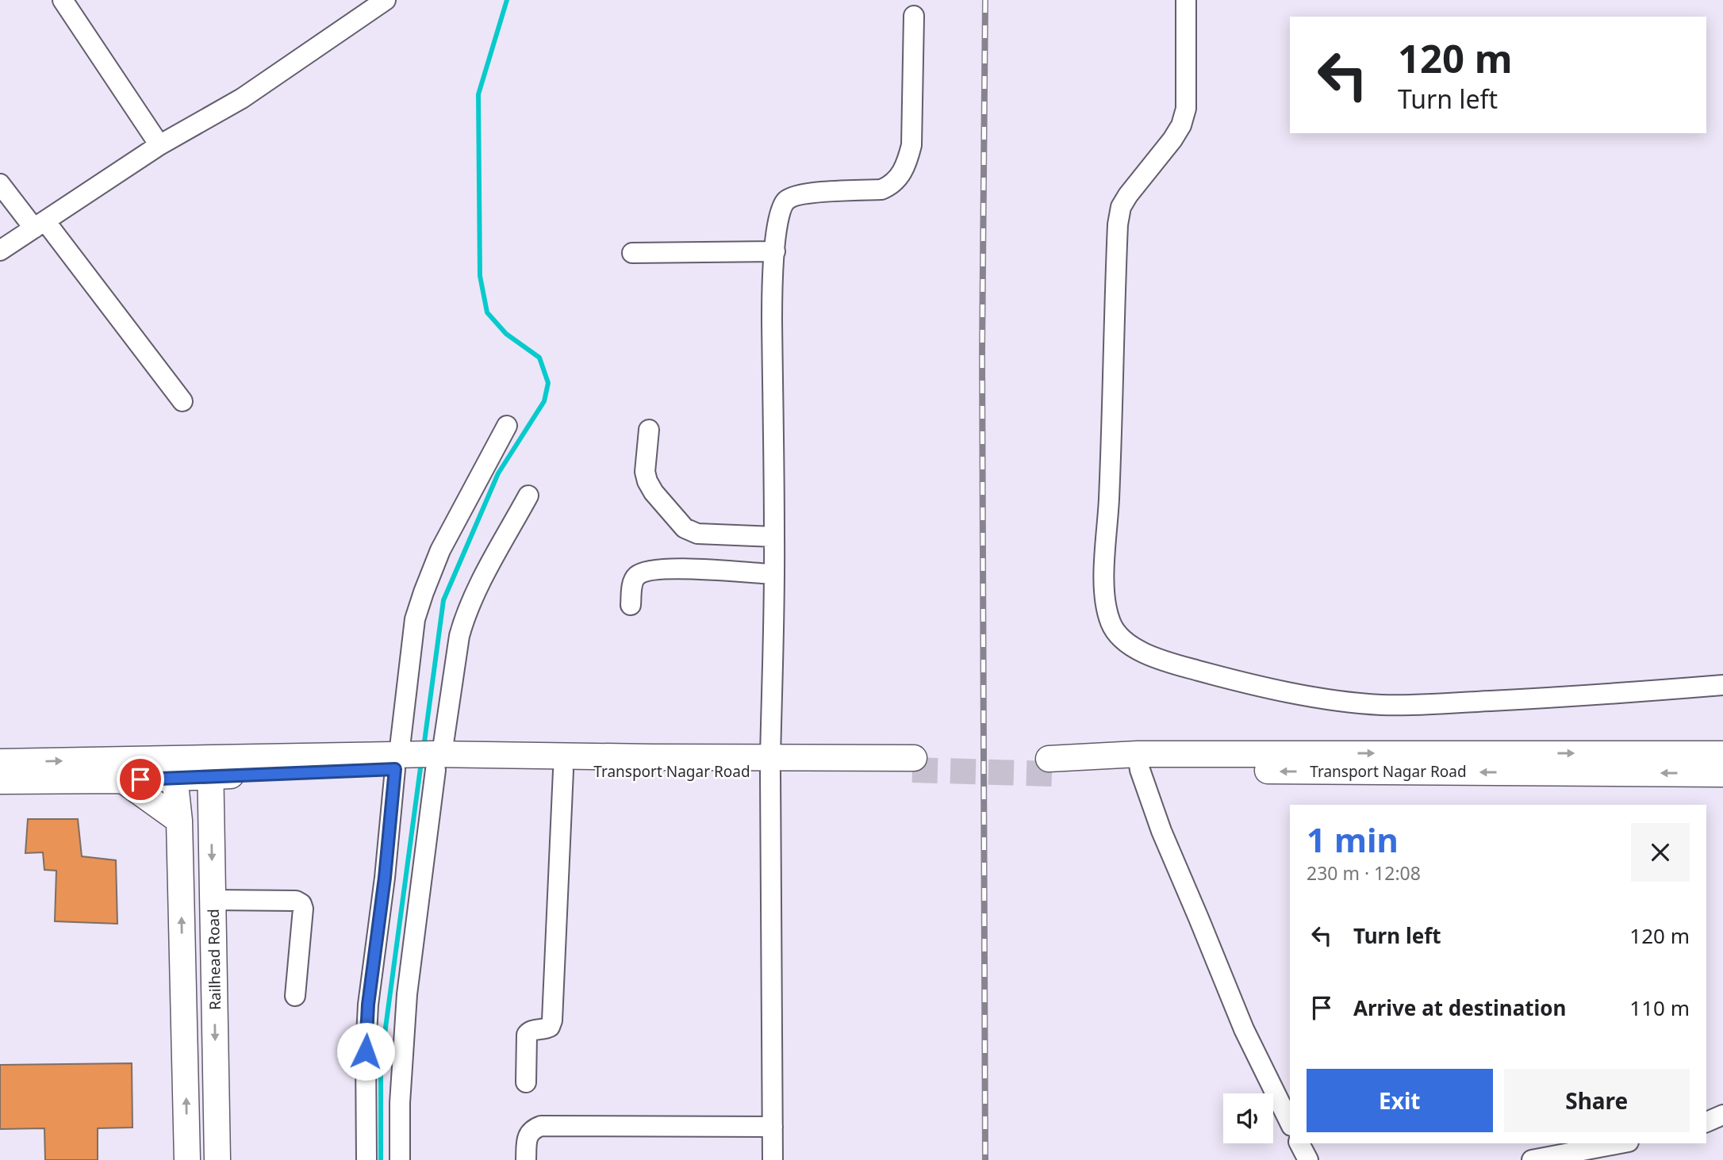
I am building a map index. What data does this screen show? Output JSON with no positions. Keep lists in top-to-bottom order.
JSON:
{
  "streets": {
    "main road": ["Transport Nagar Road", "Railhead Road"]
  },
  "page": {
    "turn": ["120 m", "Turn left"],
    "heading": ["1 min", "230 m · 12:08"],
    "list": [
      {
        "name": "Turn left",
        "value": "120 m"
      },
      {
        "name": "Arrive at destination",
        "value": "110 m"
      }
    ],
    "buttons": ["Exit", "Share"]
  }
}
